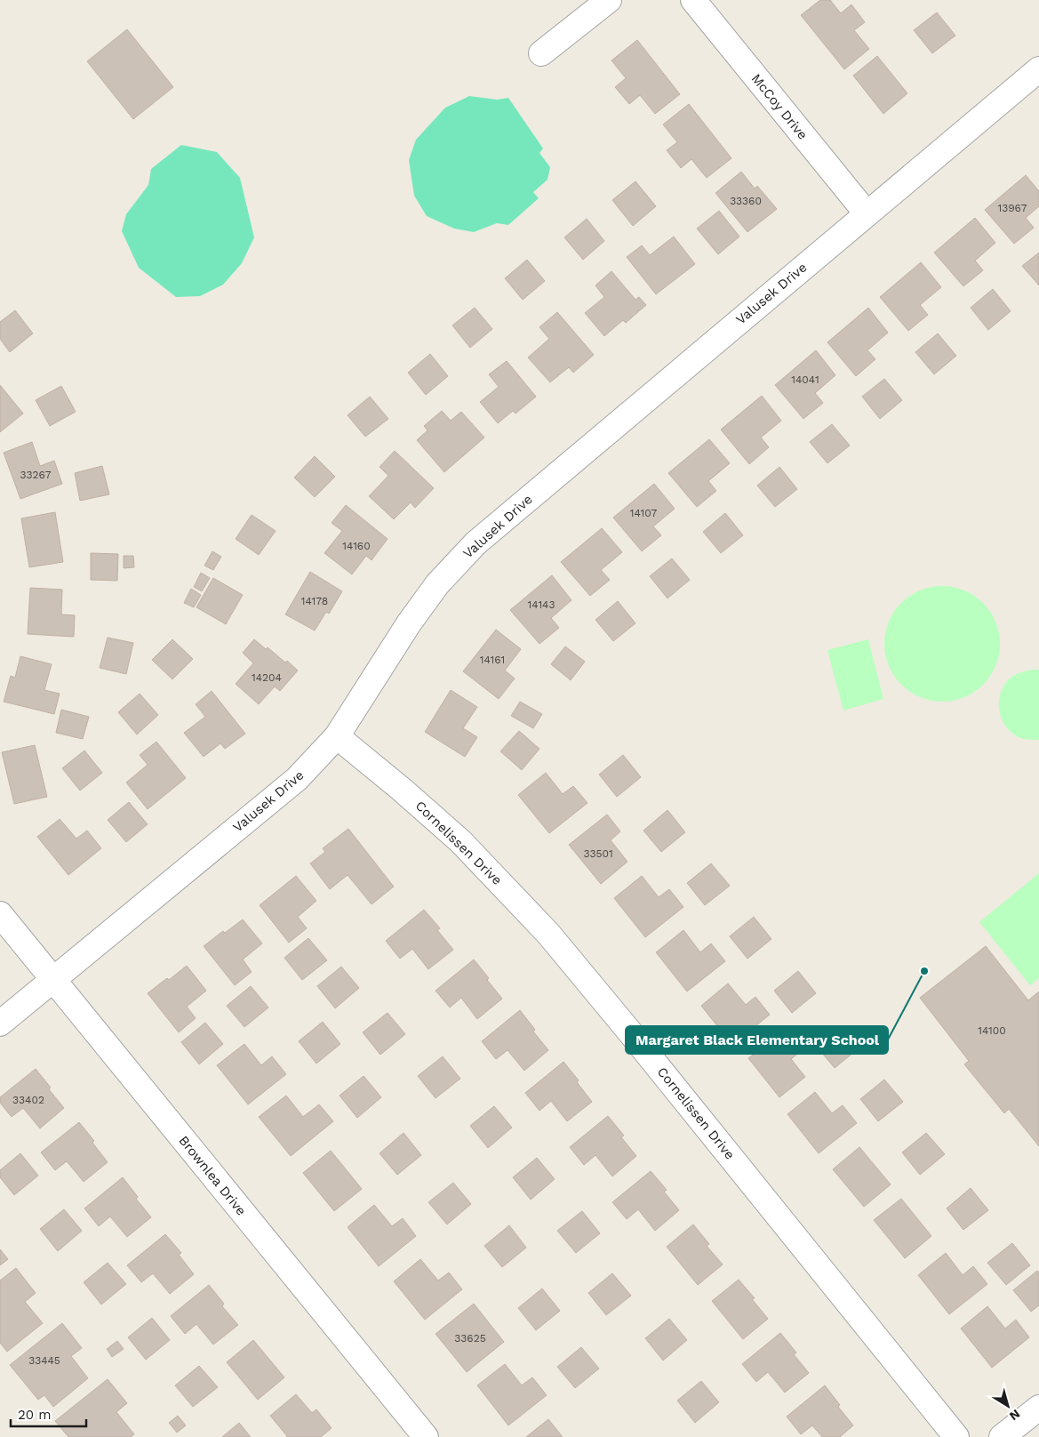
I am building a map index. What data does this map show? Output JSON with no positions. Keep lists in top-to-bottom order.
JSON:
{
  "streets": {
    "street": [
      "McCoy Drive",
      "Valusek Drive",
      "Cornelissen Drive",
      "Brownlea Drive"
    ]
  },
  "crossings": [
    ["McCoy Drive", "Valusek Drive"],
    ["Valusek Drive", "Cornelissen Drive"],
    ["Valusek Drive", "Brownlea Drive"]
  ],
  "places": ["Margaret Black Elementary School"],
  "house_numbers": [
    "33360",
    "13967",
    "14041",
    "33267",
    "14107",
    "14160",
    "14178",
    "14143",
    "14161",
    "14204",
    "33501",
    "14100",
    "33402",
    "33625",
    "33445"
  ],
  "scale_bar": "20 m",
  "north": "bottom right"
}
